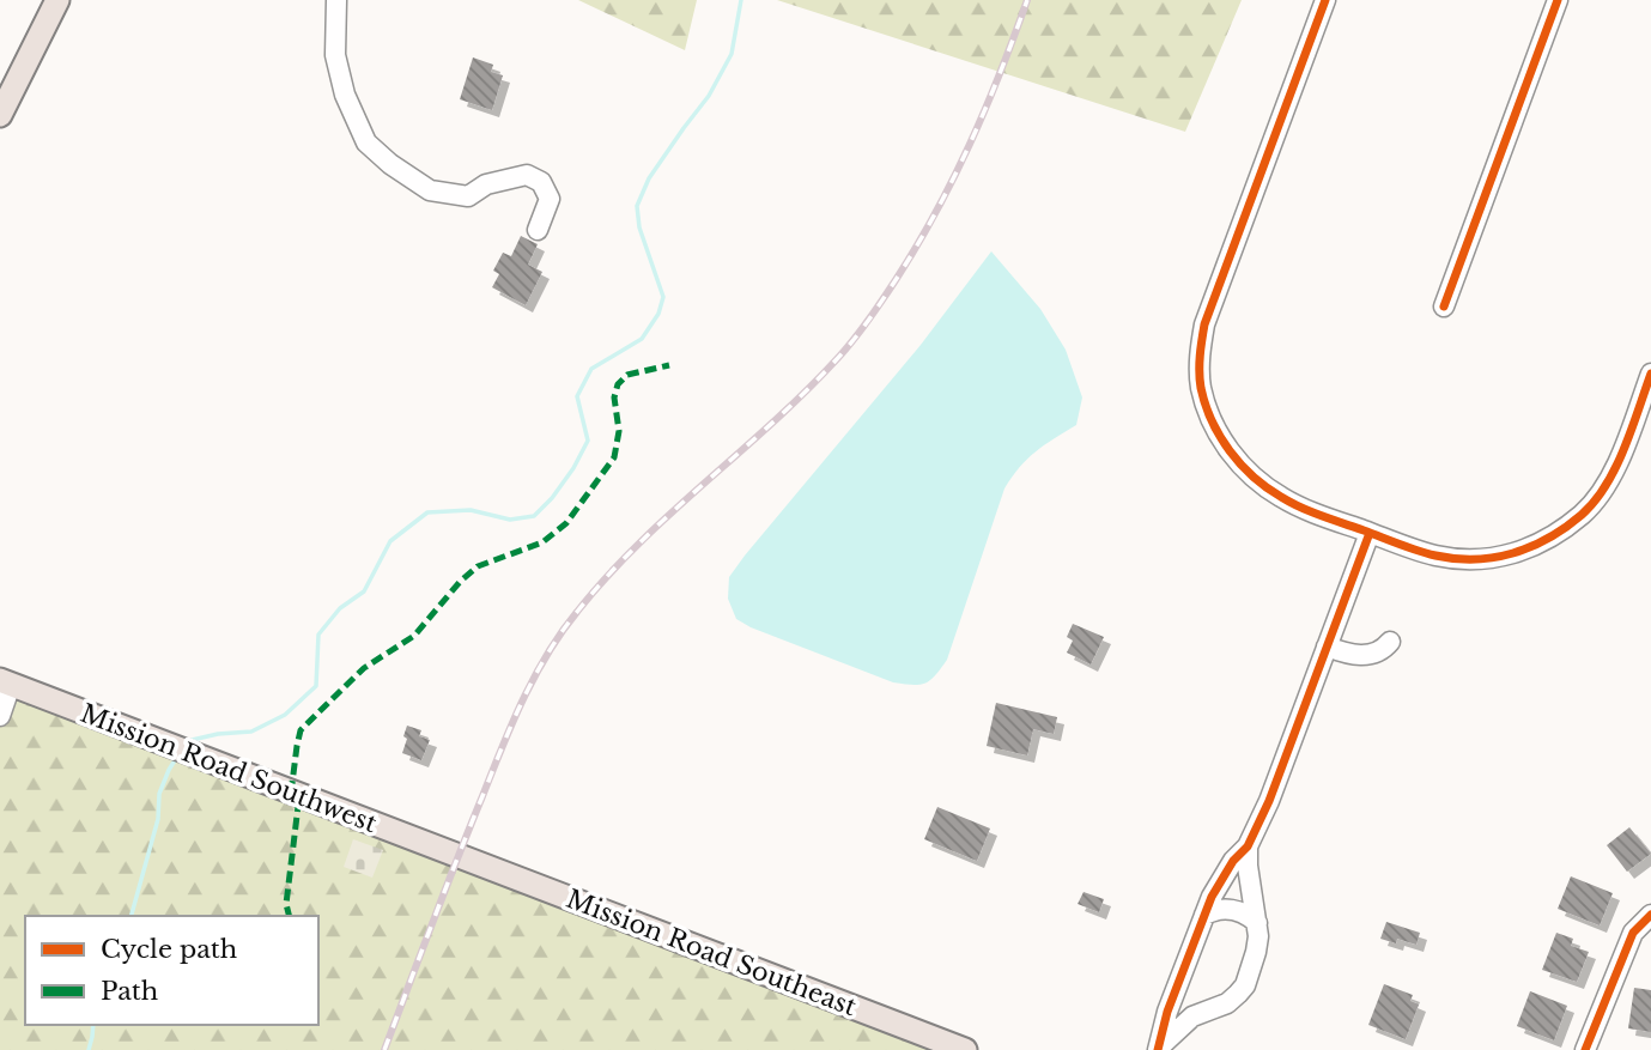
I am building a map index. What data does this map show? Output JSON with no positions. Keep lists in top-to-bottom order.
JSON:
{
  "streets": {
    "main road": ["Mission Road Southwest", "Mission Road Southeast"]
  },
  "crossings": [
    ["Mission Road Southwest", "Mission Road Southeast"]
  ],
  "legend": ["Cycle path", "Path"]
}
